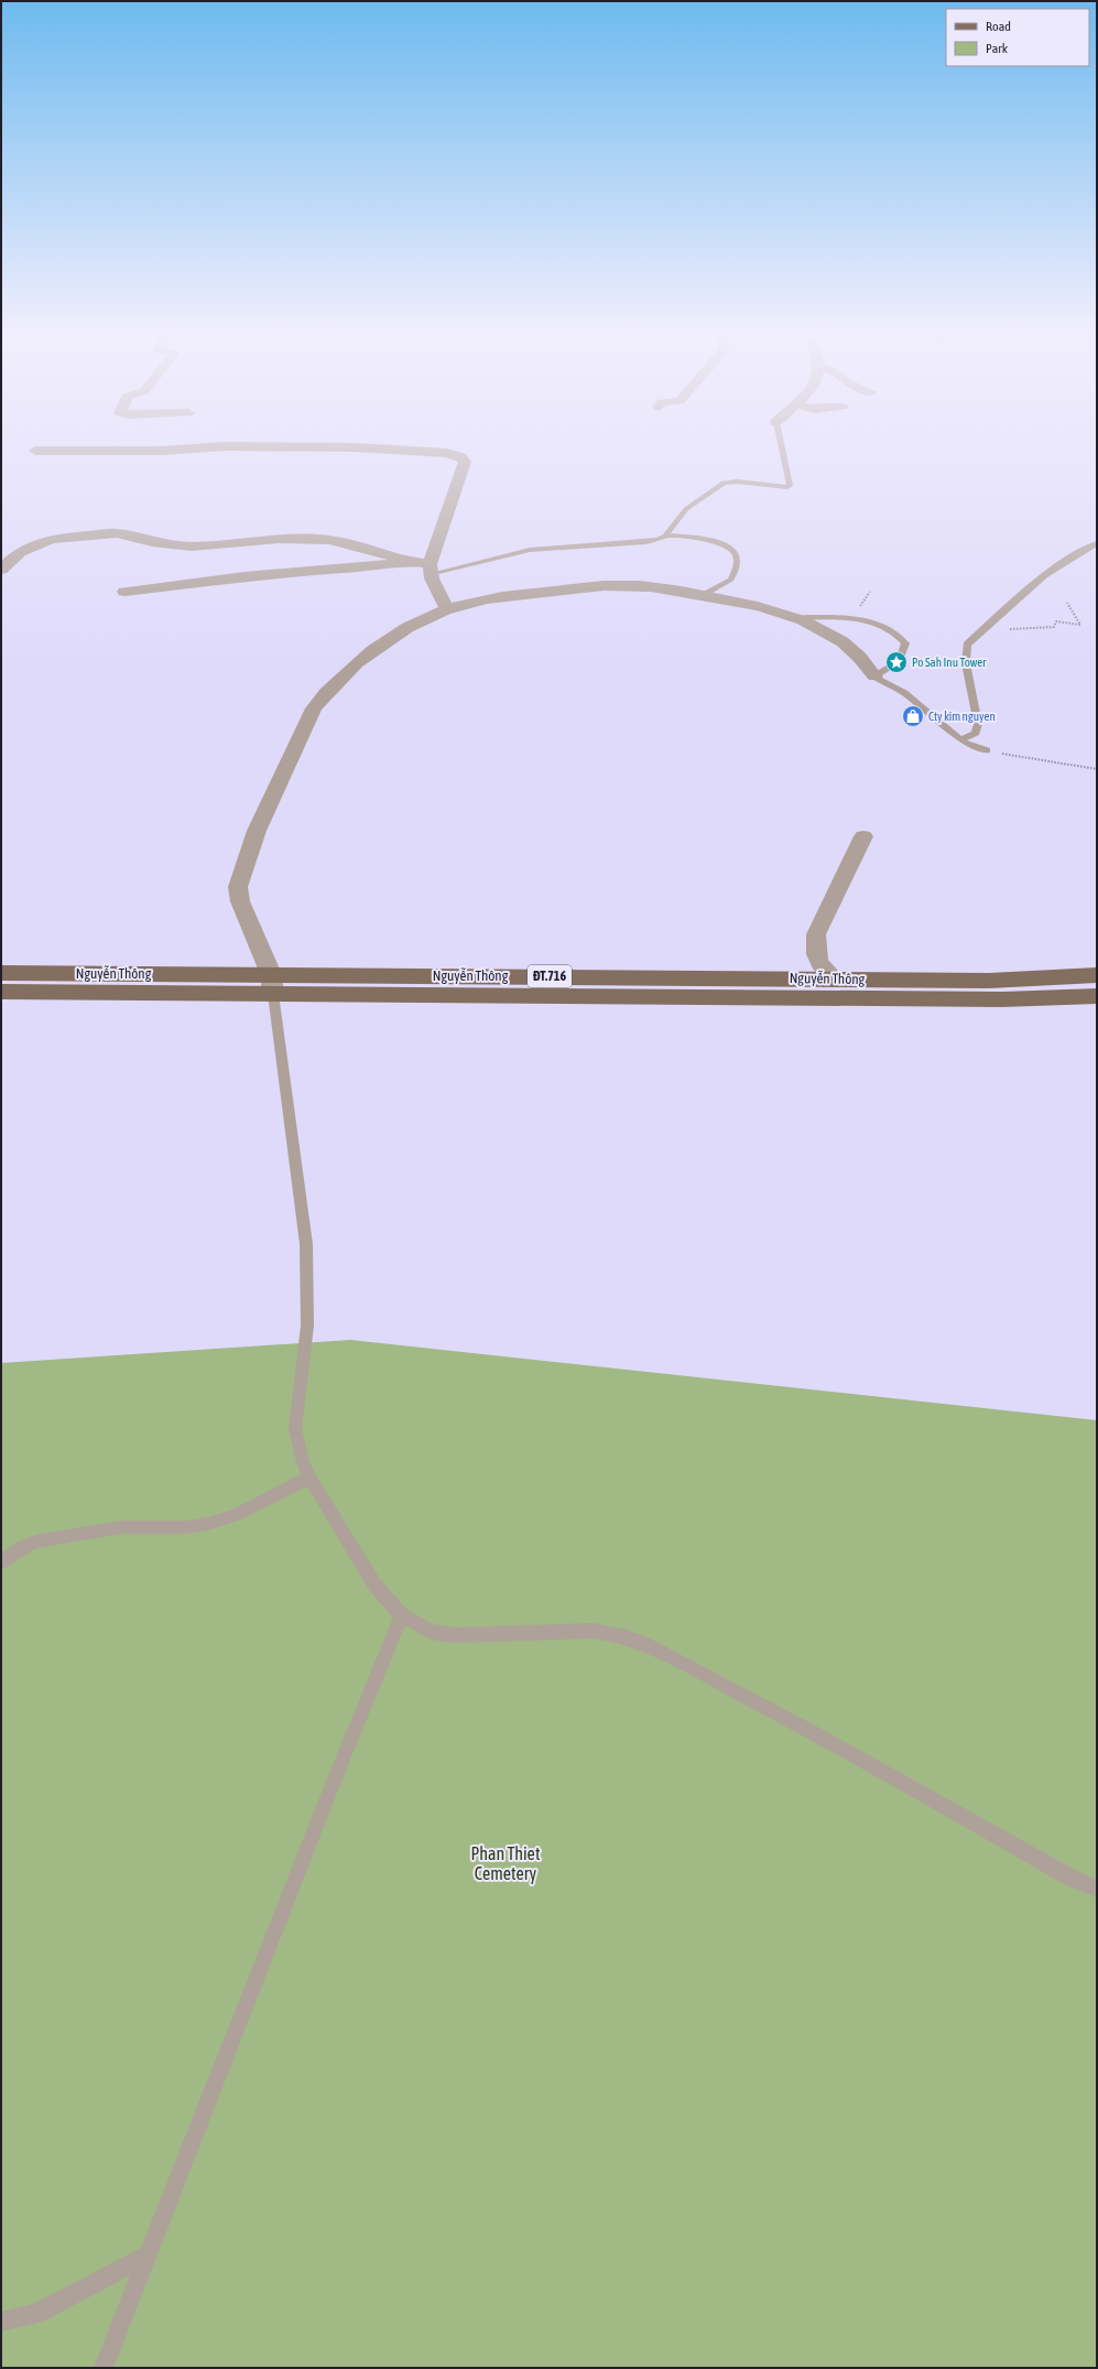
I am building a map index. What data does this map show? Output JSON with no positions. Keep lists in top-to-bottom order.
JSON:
{
  "streets": {
    "main road": ["Nguyễn Thông", "ĐT.716"]
  },
  "parks": ["Phan Thiet Cemetery"],
  "places": {
    "place": ["Po Sah Inu Tower"],
    "shop": ["Cty kim nguyen"]
  },
  "legend": ["Road", "Park"]
}
